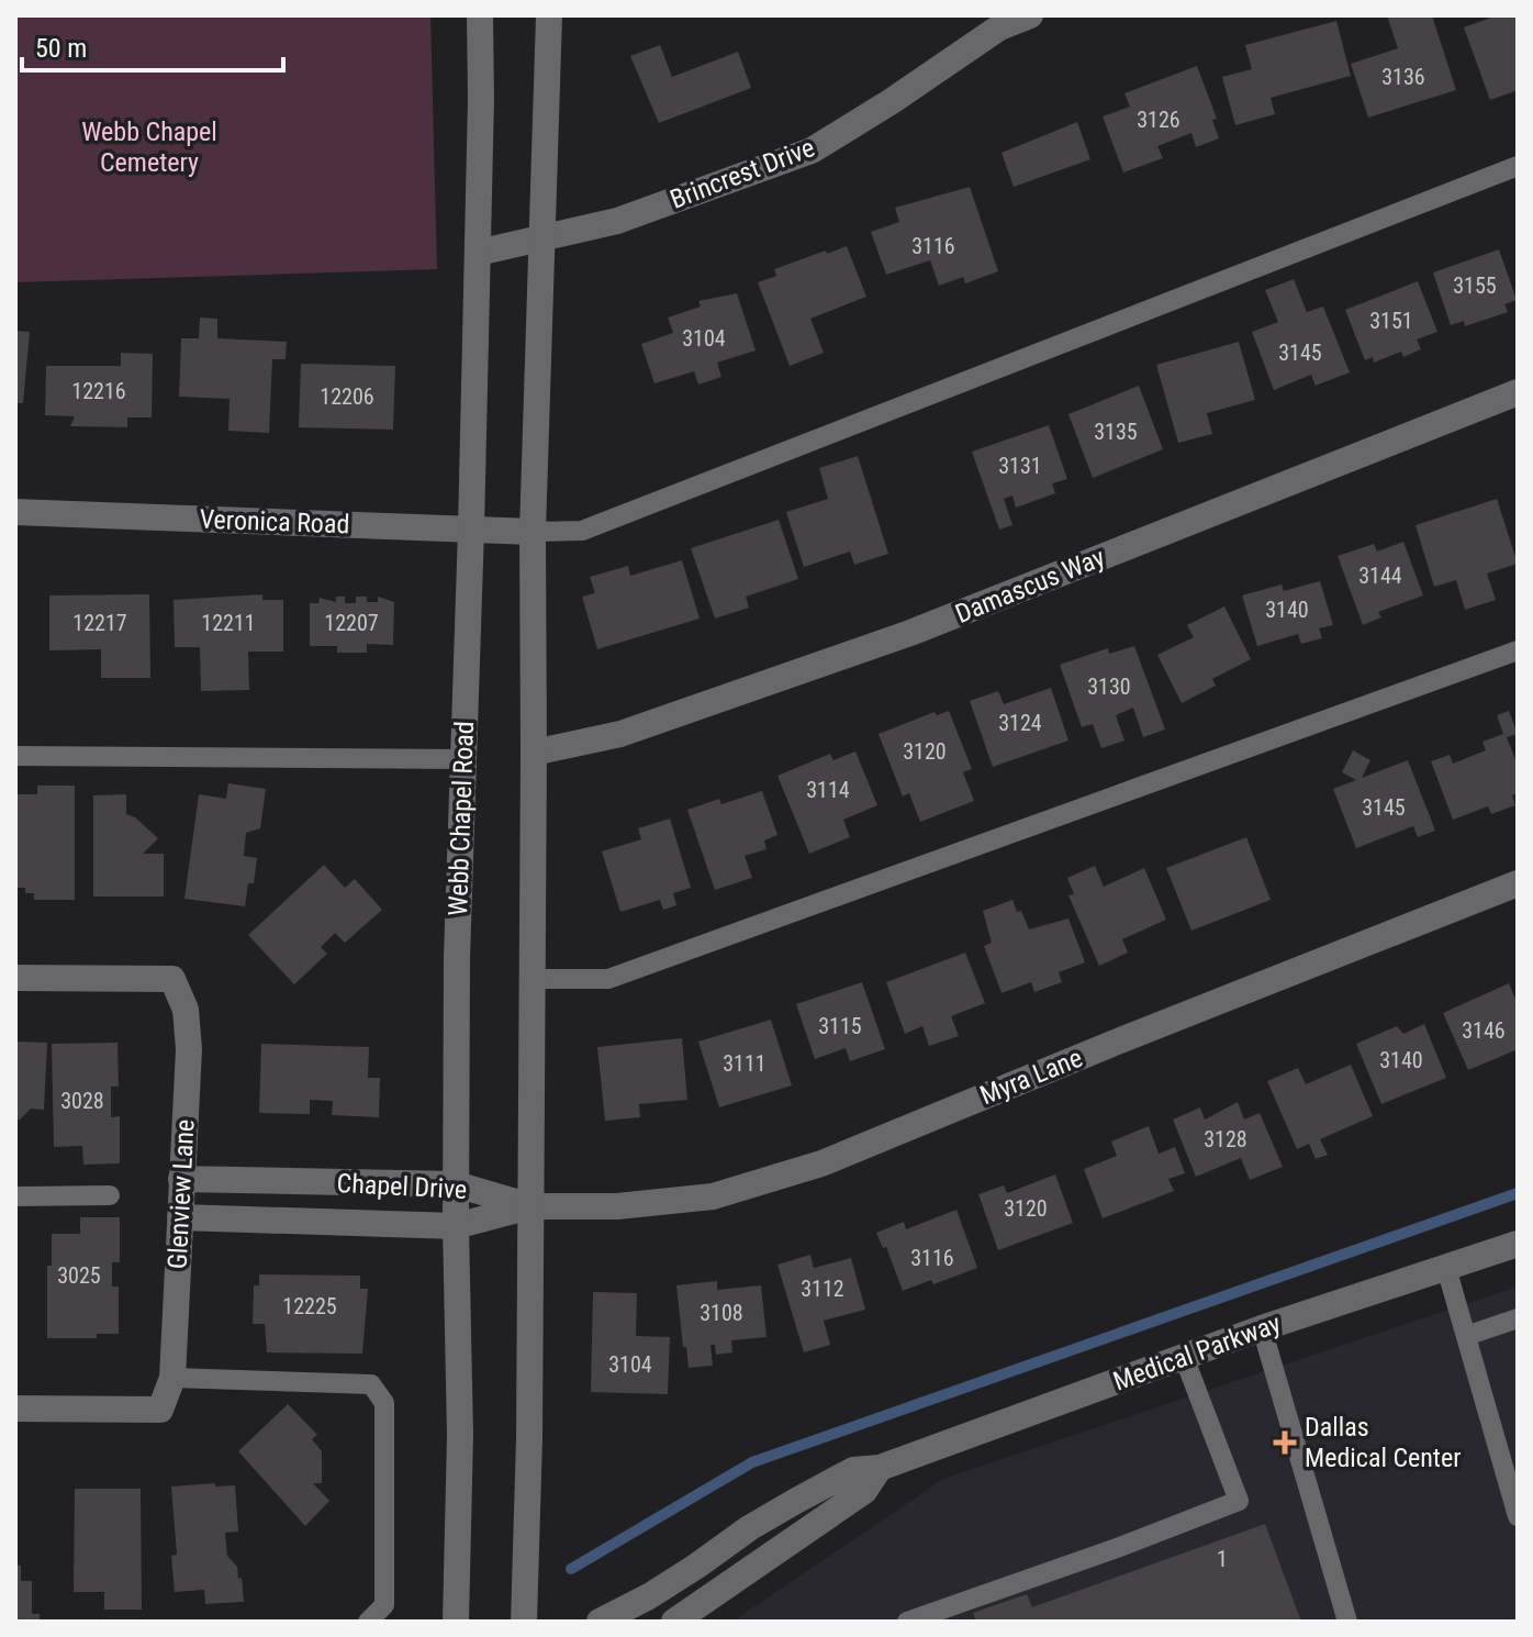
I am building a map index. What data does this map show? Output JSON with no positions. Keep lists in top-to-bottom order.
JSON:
{
  "streets": {
    "street": [
      "Brincrest Drive",
      "Veronica Road",
      "Damascus Way",
      "Webb Chapel Road",
      "Myra Lane",
      "Chapel Drive",
      "Glenview Lane",
      "Medical Parkway"
    ]
  },
  "crossings": [
    ["Brincrest Drive", "Webb Chapel Road"],
    ["Veronica Road", "Webb Chapel Road"],
    ["Webb Chapel Road", "Chapel Drive"],
    ["Myra Lane", "Chapel Drive"],
    ["Chapel Drive", "Glenview Lane"]
  ],
  "parks": ["Webb Chapel Cemetery"],
  "places": {
    "health": ["Dallas Medical Center"]
  },
  "house_numbers": [
    "3136",
    "3126",
    "3116",
    "3155",
    "3151",
    "3104",
    "3145",
    "12216",
    "12206",
    "3135",
    "3131",
    "3144",
    "3140",
    "12217",
    "12211",
    "12207",
    "3130",
    "3124",
    "3120",
    "3114",
    "3145",
    "3115",
    "3146",
    "3140",
    "3111",
    "3028",
    "3128",
    "3120",
    "3116",
    "3025",
    "3112",
    "12225",
    "3108",
    "3104",
    "1"
  ],
  "scale_bar": "50 m"
}
